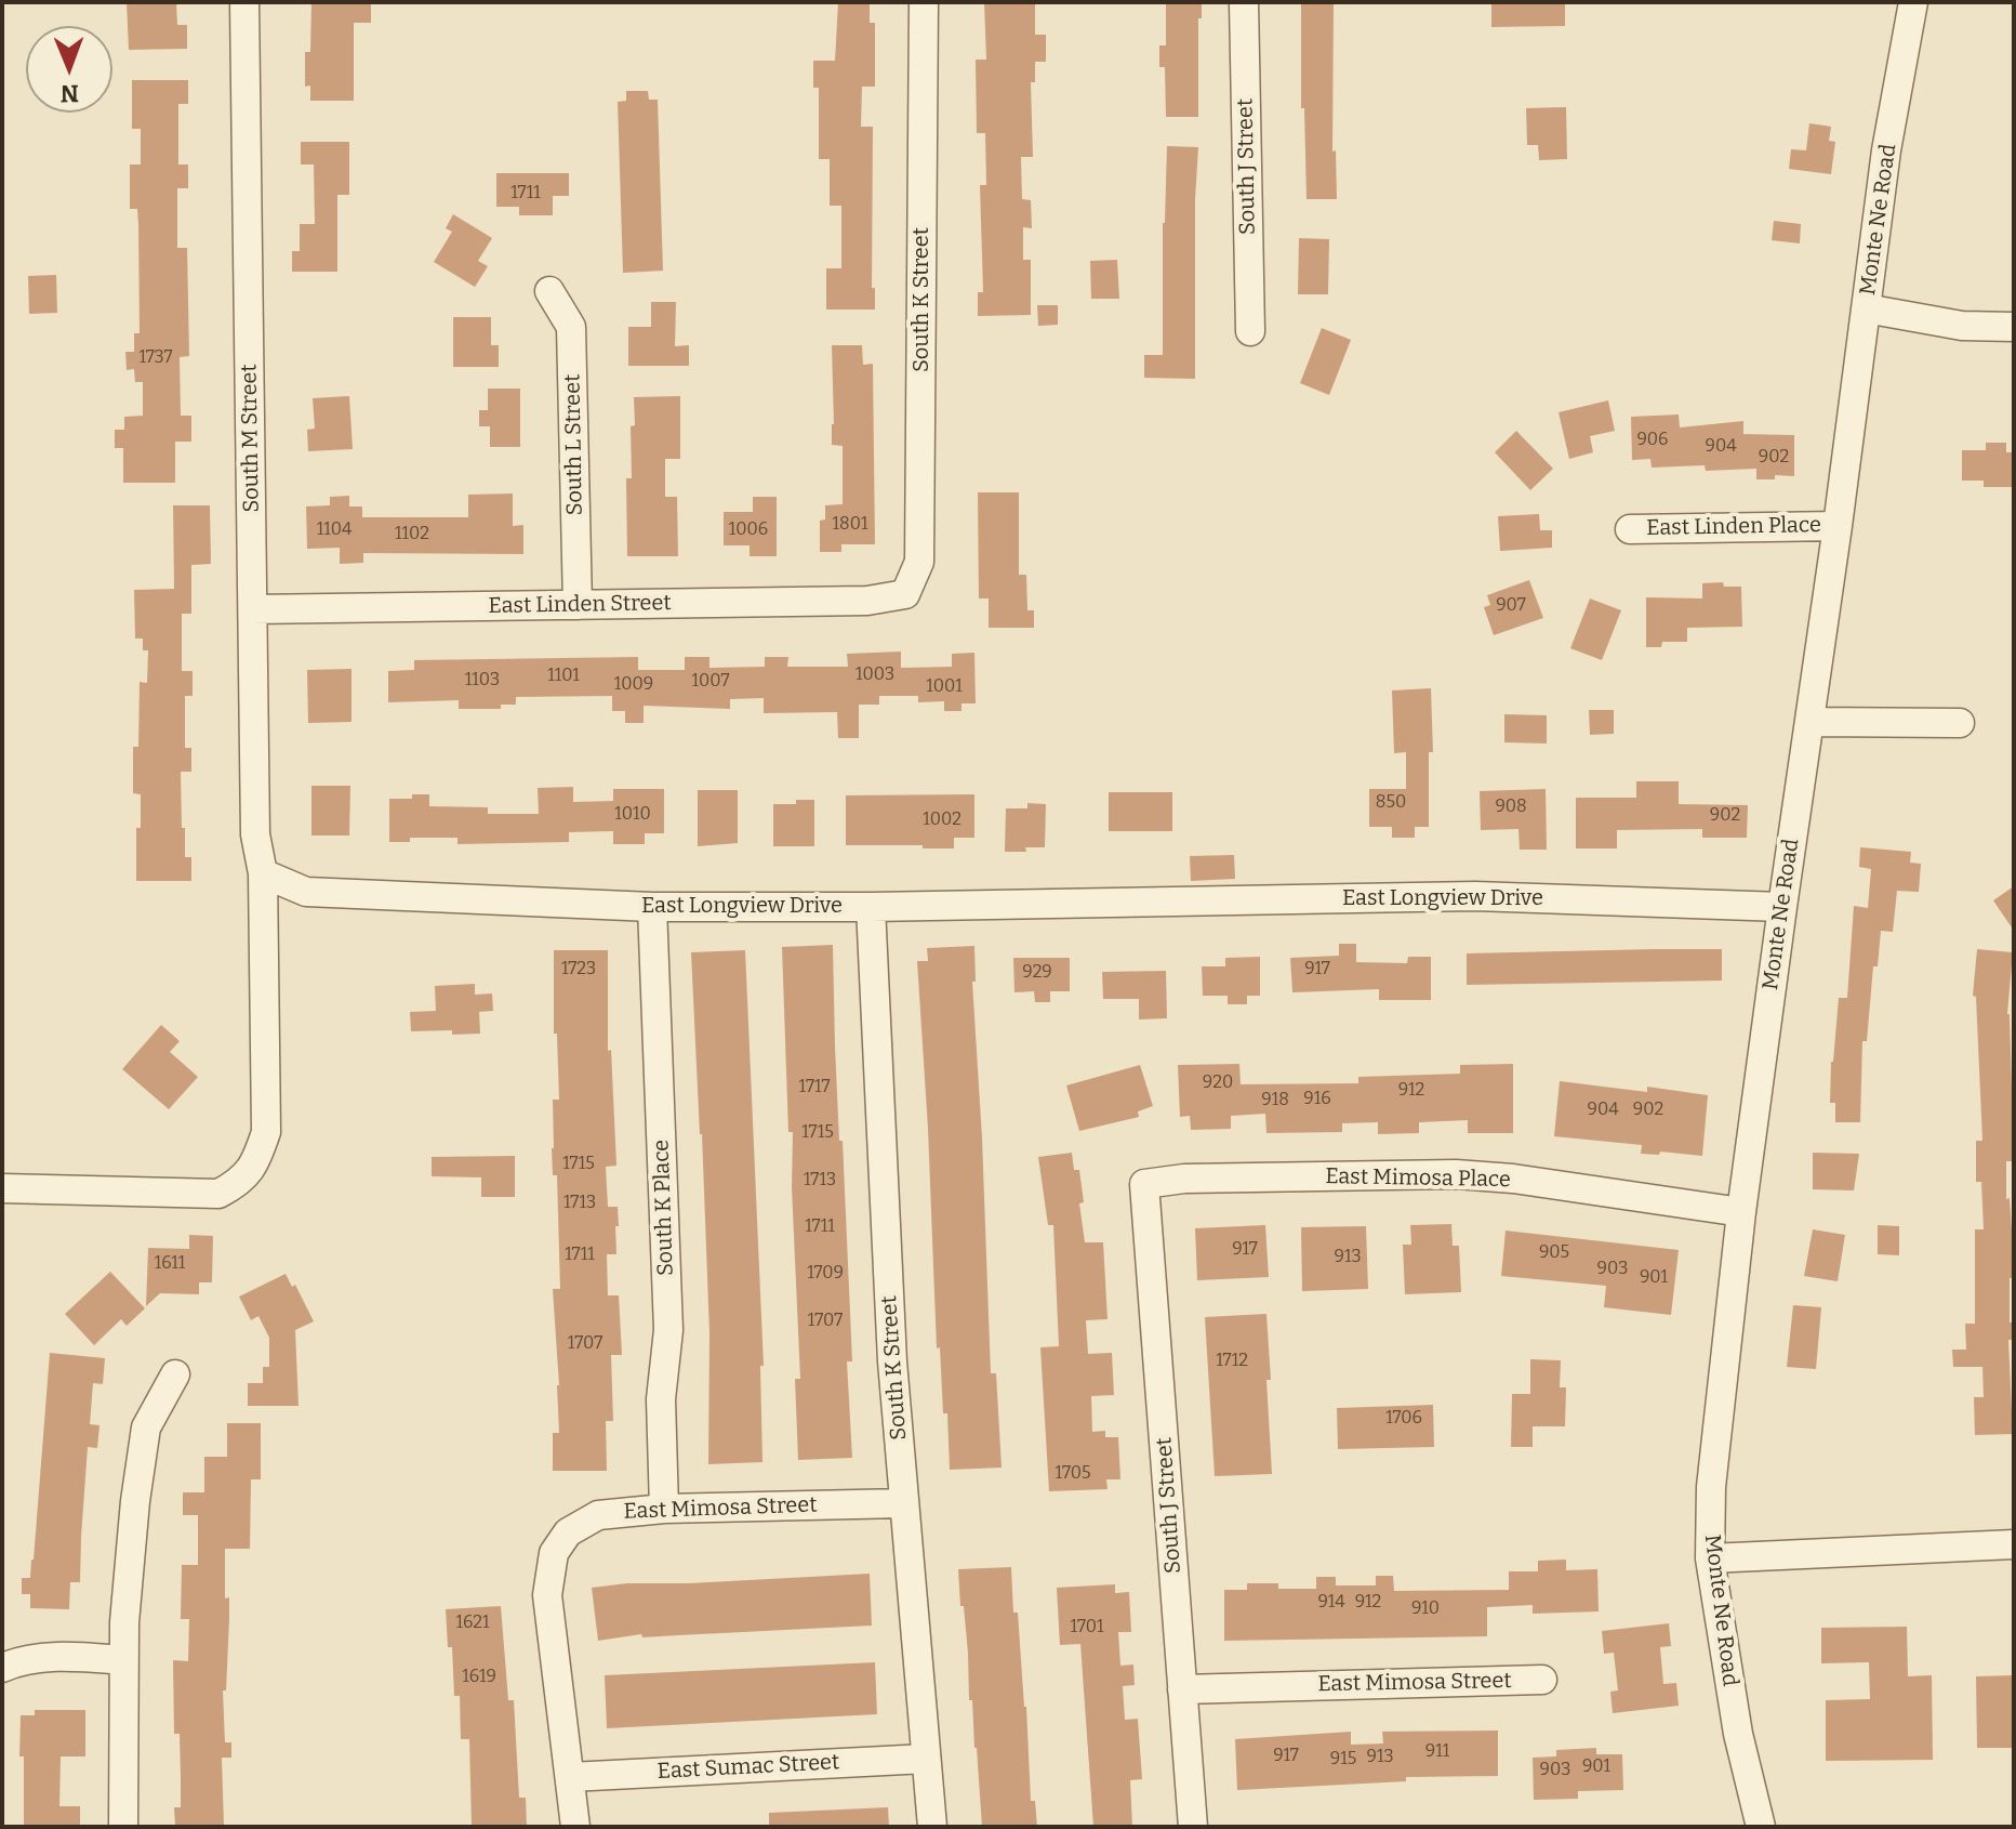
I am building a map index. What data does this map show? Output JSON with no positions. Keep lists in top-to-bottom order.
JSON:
{
  "streets": {
    "street": [
      "South J Street",
      "Monte Ne Road",
      "South K Street",
      "South M Street",
      "South L Street",
      "East Linden Place",
      "East Linden Street",
      "East Longview Drive",
      "East Mimosa Place",
      "South K Place",
      "East Mimosa Street",
      "East Sumac Street"
    ]
  },
  "crossings": [
    ["South J Street", "East Mimosa Place"],
    ["South J Street", "East Mimosa Street"],
    ["Monte Ne Road", "East Linden Place"],
    ["Monte Ne Road", "East Longview Drive"],
    ["Monte Ne Road", "East Mimosa Place"],
    ["South K Street", "East Linden Street"],
    ["South K Street", "East Longview Drive"],
    ["South K Street", "East Mimosa Street"],
    ["South K Street", "East Sumac Street"],
    ["South M Street", "East Linden Street"],
    ["South M Street", "East Longview Drive"],
    ["South L Street", "East Linden Street"],
    ["East Longview Drive", "South K Place"],
    ["South K Place", "East Mimosa Street"],
    ["East Mimosa Street", "East Sumac Street"]
  ],
  "house_numbers": [
    "1711",
    "1737",
    "906",
    "904",
    "902",
    "1801",
    "1104",
    "1006",
    "1102",
    "907",
    "1003",
    "1101",
    "1103",
    "1007",
    "1009",
    "1001",
    "850",
    "908",
    "1010",
    "902",
    "1002",
    "1723",
    "917",
    "929",
    "920",
    "1717",
    "912",
    "916",
    "918",
    "904",
    "902",
    "1715",
    "1715",
    "1713",
    "1713",
    "1711",
    "917",
    "905",
    "1711",
    "913",
    "1611",
    "903",
    "1709",
    "901",
    "1707",
    "1707",
    "1712",
    "1706",
    "1705",
    "914",
    "912",
    "910",
    "1621",
    "1701",
    "1619",
    "911",
    "917",
    "913",
    "915",
    "901",
    "903"
  ],
  "north": "bottom"
}
